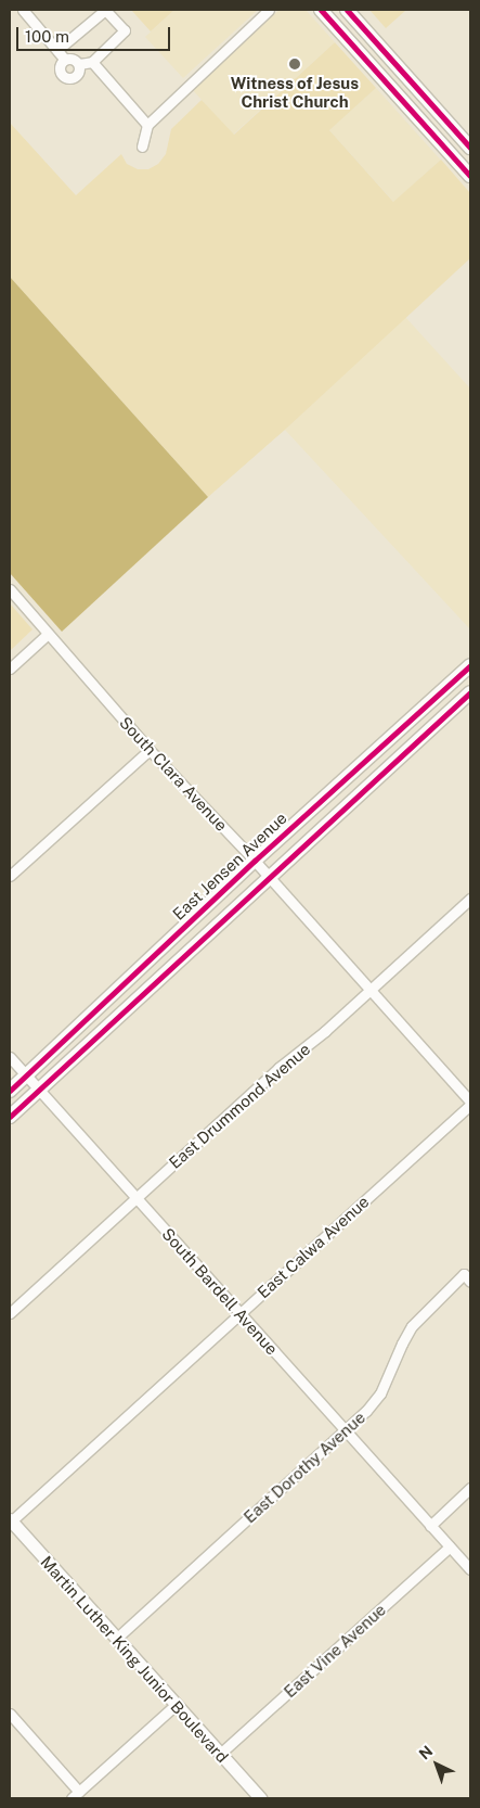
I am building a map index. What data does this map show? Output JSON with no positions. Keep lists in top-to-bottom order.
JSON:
{
  "streets": {
    "main road": ["East Jensen Avenue"],
    "street": [
      "South Clara Avenue",
      "East Drummond Avenue",
      "East Calwa Avenue",
      "South Bardell Avenue",
      "East Dorothy Avenue",
      "East Vine Avenue",
      "Martin Luther King Junior Boulevard"
    ]
  },
  "crossings": [
    ["South Clara Avenue", "East Jensen Avenue"],
    ["South Clara Avenue", "East Drummond Avenue"],
    ["South Clara Avenue", "East Calwa Avenue"],
    ["East Jensen Avenue", "South Bardell Avenue"],
    ["East Drummond Avenue", "South Bardell Avenue"],
    ["East Calwa Avenue", "South Bardell Avenue"],
    ["East Calwa Avenue", "Martin Luther King Junior Boulevard"],
    ["South Bardell Avenue", "East Dorothy Avenue"],
    ["South Bardell Avenue", "East Vine Avenue"],
    ["East Dorothy Avenue", "Martin Luther King Junior Boulevard"],
    ["East Vine Avenue", "Martin Luther King Junior Boulevard"]
  ],
  "places": ["Witness of Jesus Christ Church"],
  "scale_bar": "100 m",
  "north": "top left"
}
